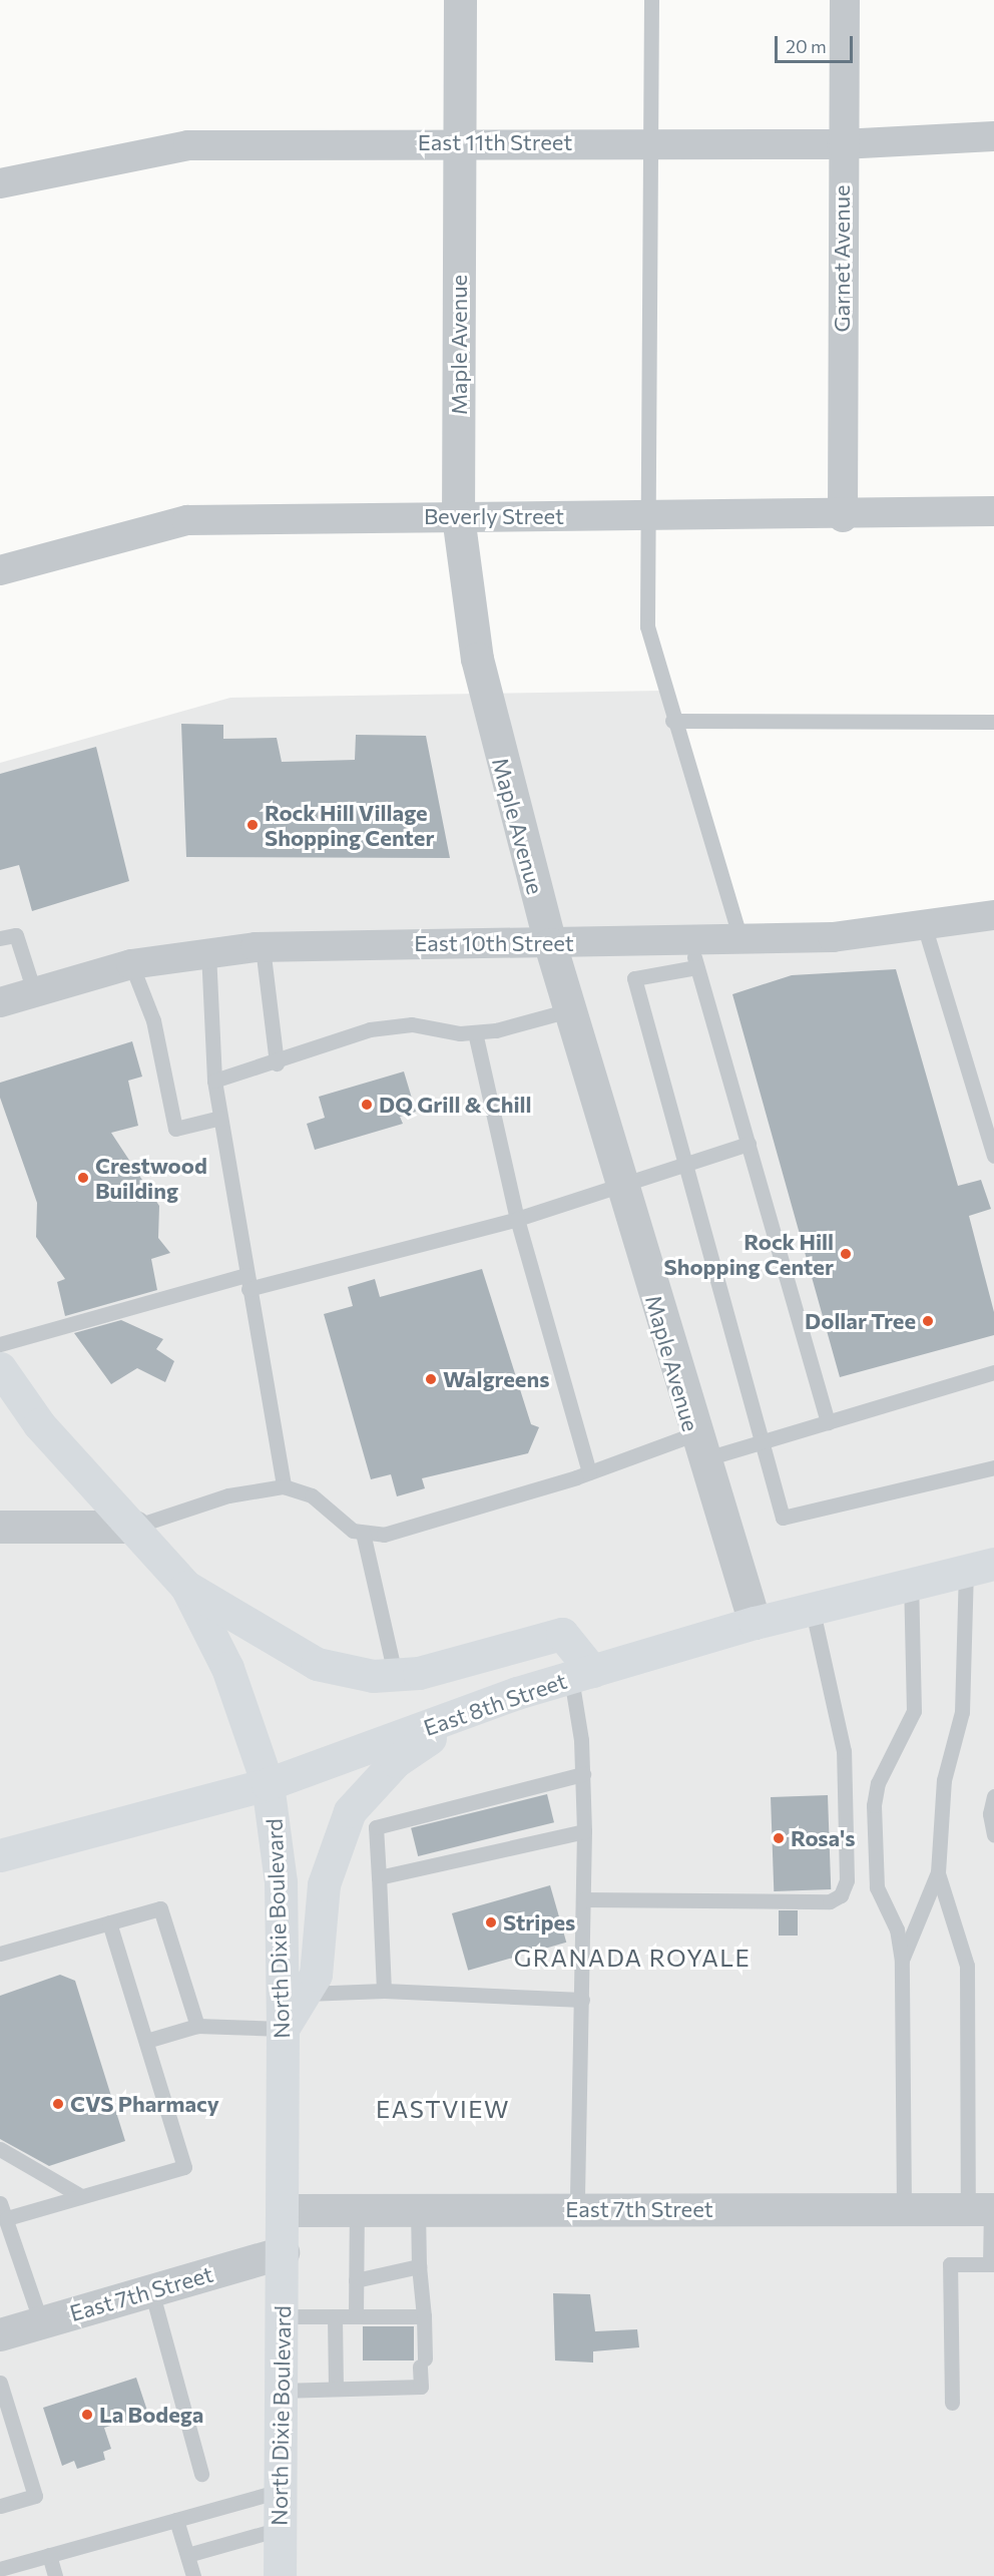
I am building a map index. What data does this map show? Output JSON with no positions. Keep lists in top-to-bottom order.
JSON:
{
  "streets": {
    "main road": ["East 8th Street", "North Dixie Boulevard"],
    "street": [
      "East 11th Street",
      "Garnet Avenue",
      "Maple Avenue",
      "Beverly Street",
      "East 10th Street",
      "East 7th Street"
    ]
  },
  "crossings": [
    ["East 11th Street", "Garnet Avenue"],
    ["East 11th Street", "Maple Avenue"],
    ["Garnet Avenue", "Beverly Street"],
    ["Maple Avenue", "Beverly Street"],
    ["Maple Avenue", "East 10th Street"],
    ["Maple Avenue", "East 8th Street"],
    ["East 8th Street", "North Dixie Boulevard"],
    ["North Dixie Boulevard", "East 7th Street"]
  ],
  "districts": ["GRANADA ROYALE", "EASTVIEW"],
  "places": [
    "Rock Hill Village Shopping Center",
    "DQ Grill & Chill",
    "Crestwood Building",
    "Rock Hill Shopping Center",
    "Dollar Tree",
    "Walgreens",
    "Rosa's",
    "Stripes",
    "CVS Pharmacy",
    "La Bodega"
  ],
  "scale_bar": "20 m"
}
